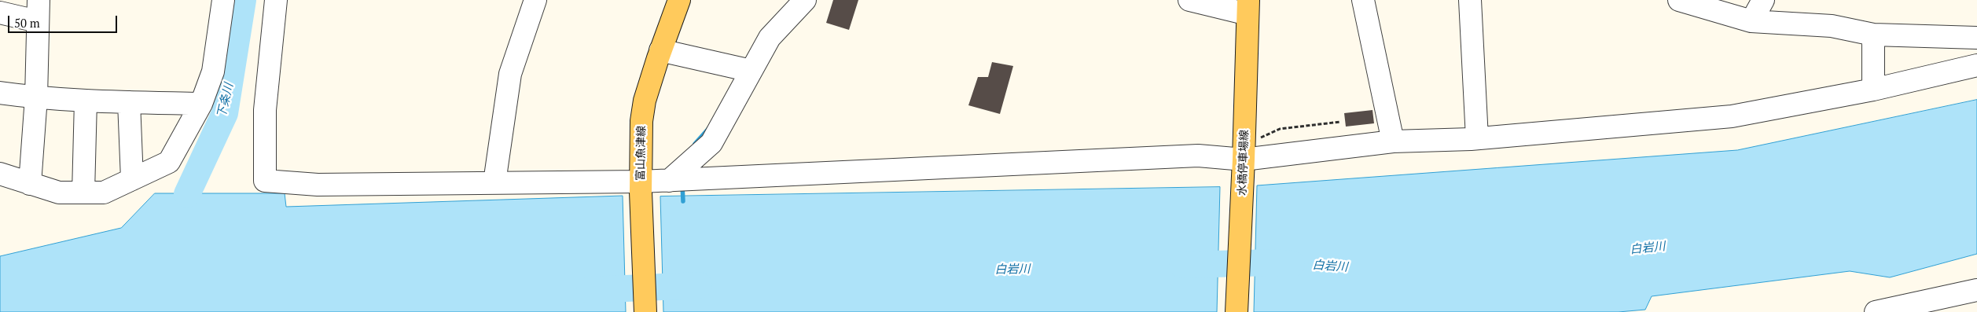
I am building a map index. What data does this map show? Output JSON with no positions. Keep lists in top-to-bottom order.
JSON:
{
  "streets": {
    "main road": ["富山魚津線", "水橋停車場線"]
  },
  "water": ["下条川", "白岩川"],
  "scale_bar": "50 m"
}
